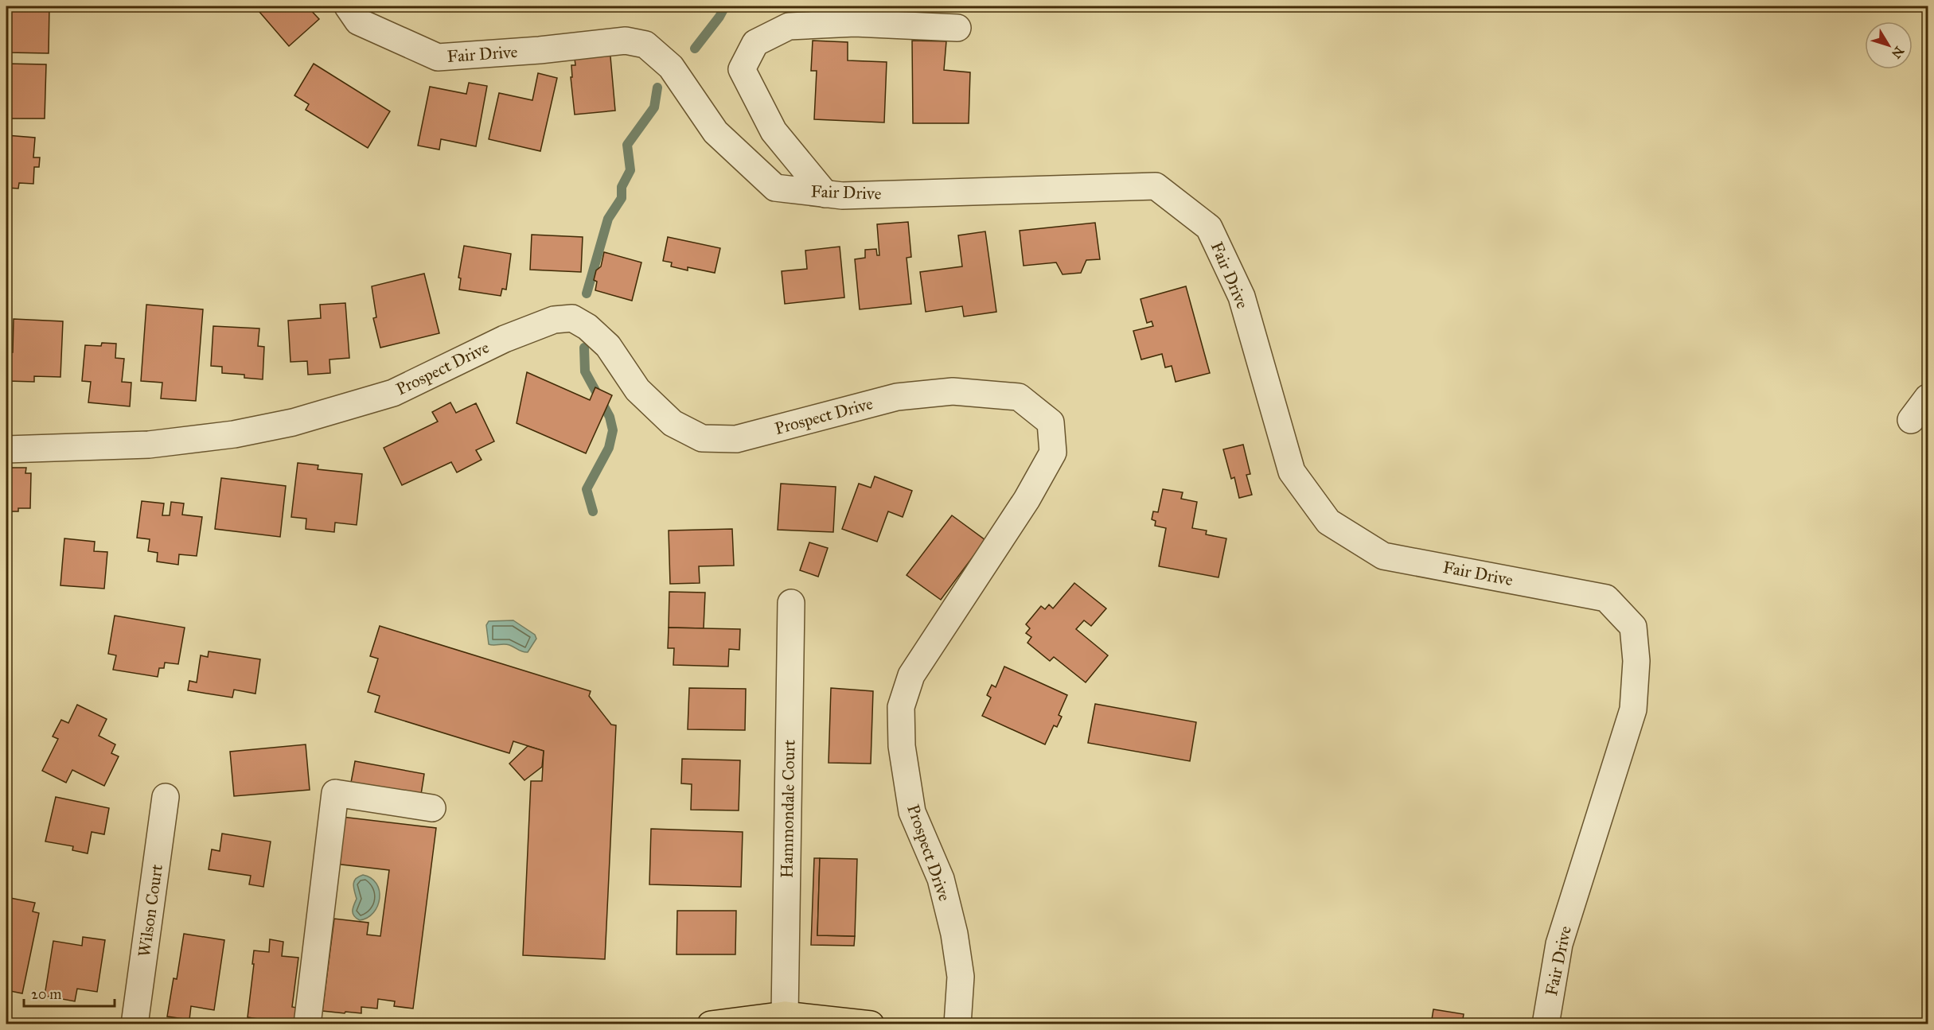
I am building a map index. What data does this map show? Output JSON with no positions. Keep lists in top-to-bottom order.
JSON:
{
  "streets": {
    "street": [
      "Fair Drive",
      "Prospect Drive",
      "Hammondale Court",
      "Wilson Court"
    ]
  },
  "scale_bar": "20 m",
  "north": "bottom right"
}
